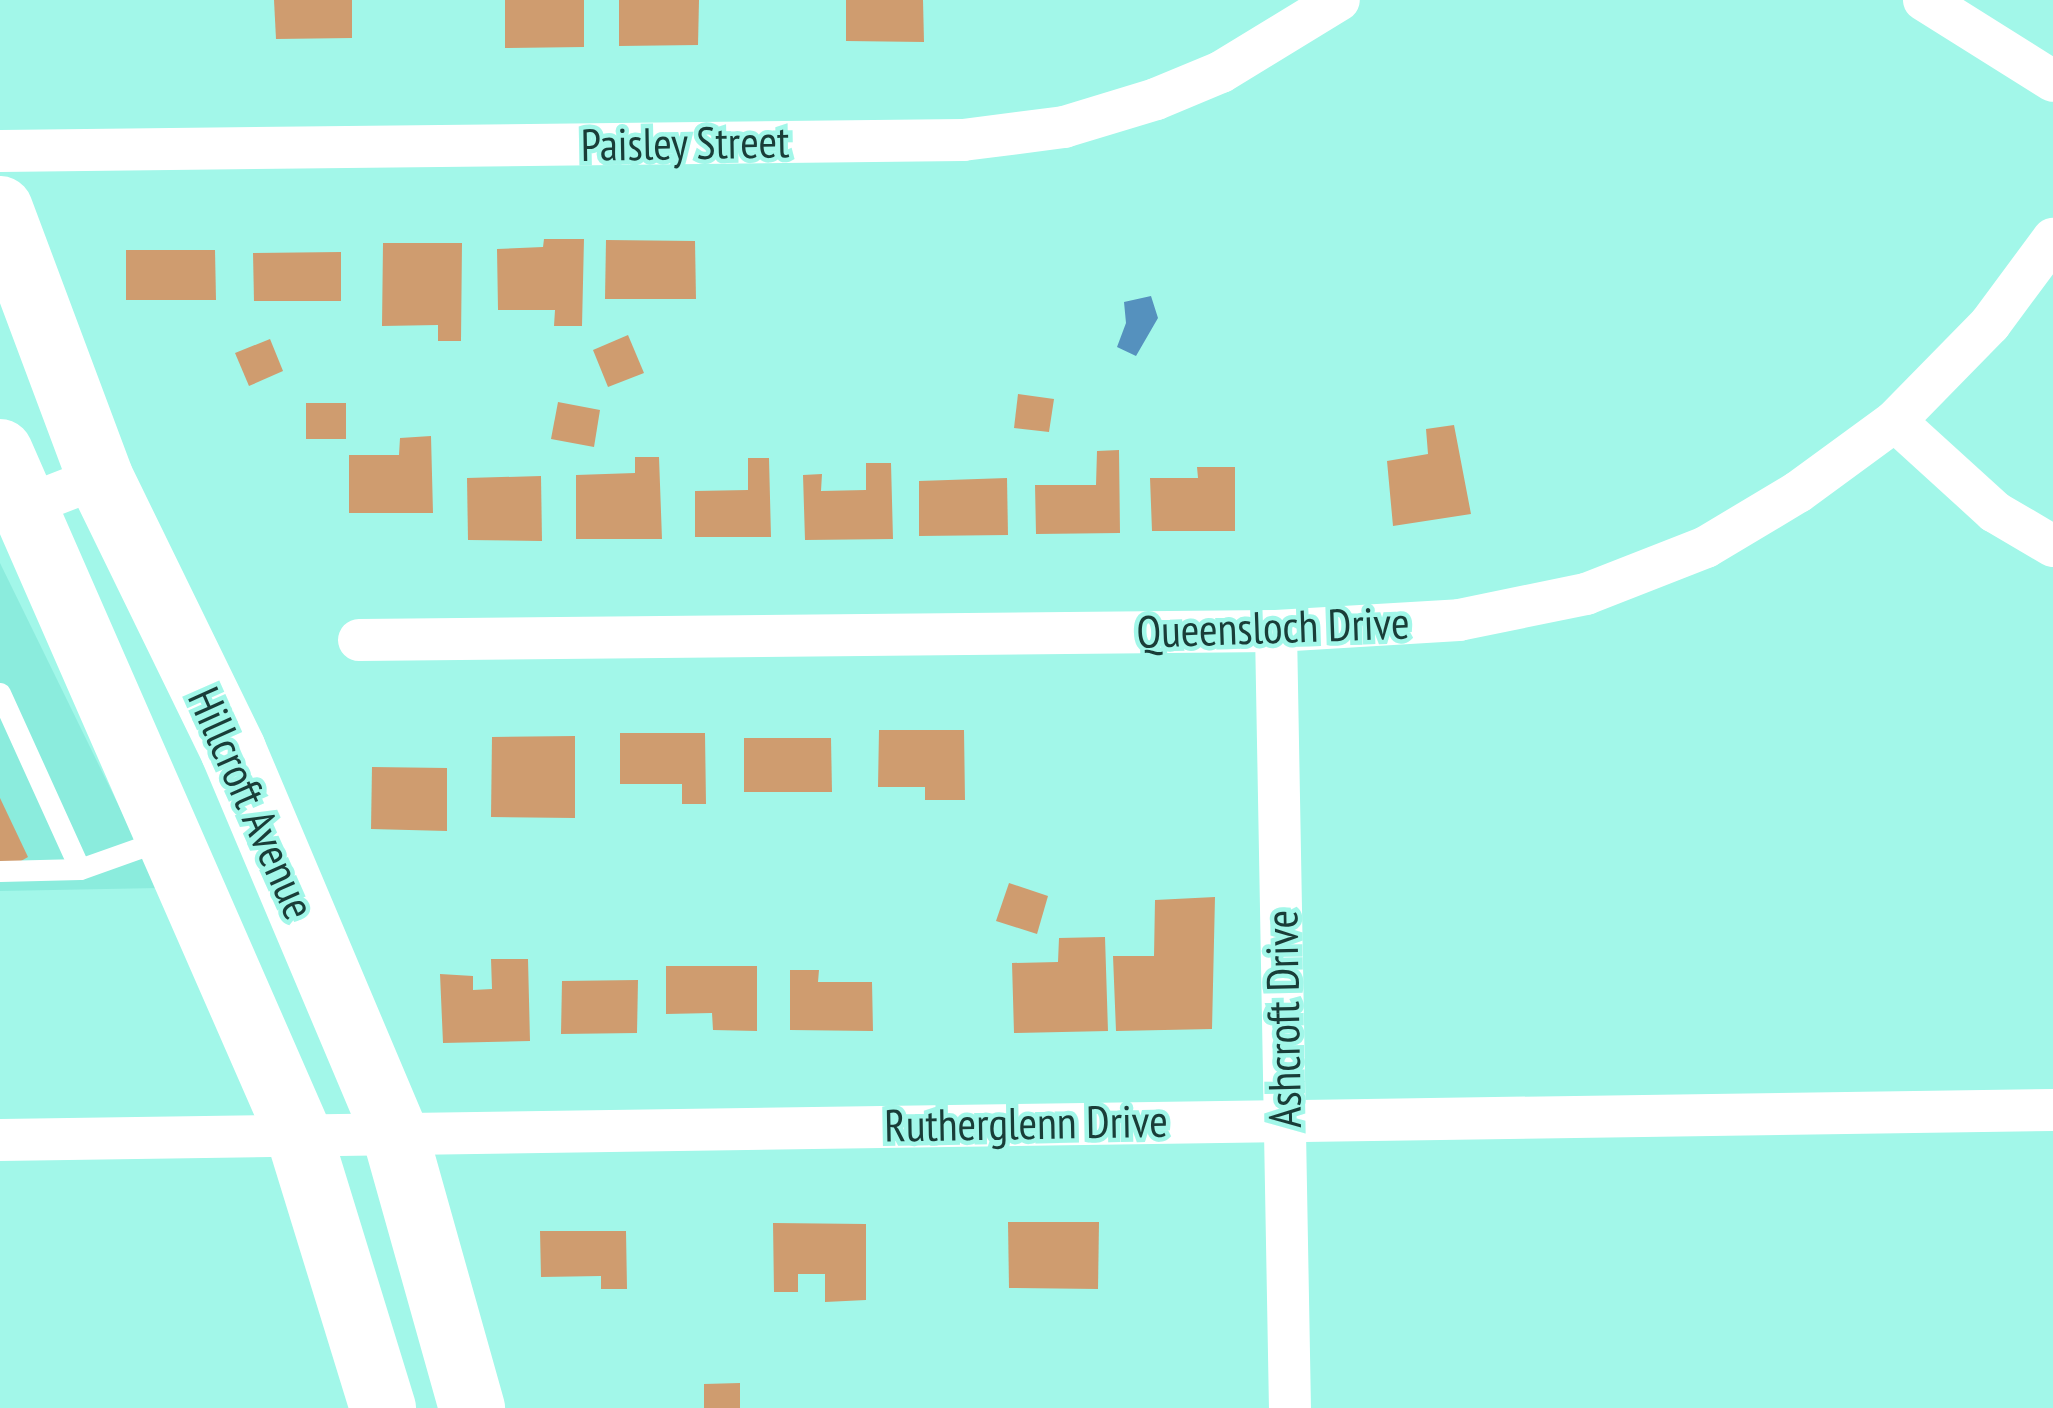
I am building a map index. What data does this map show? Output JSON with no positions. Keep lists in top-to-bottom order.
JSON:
{
  "streets": {
    "main road": ["Hillcroft Avenue"],
    "street": [
      "Paisley Street",
      "Queensloch Drive",
      "Ashcroft Drive",
      "Rutherglenn Drive"
    ]
  },
  "crossings": [
    ["Queensloch Drive", "Ashcroft Drive"],
    ["Hillcroft Avenue", "Rutherglenn Drive"],
    ["Ashcroft Drive", "Rutherglenn Drive"]
  ]
}
